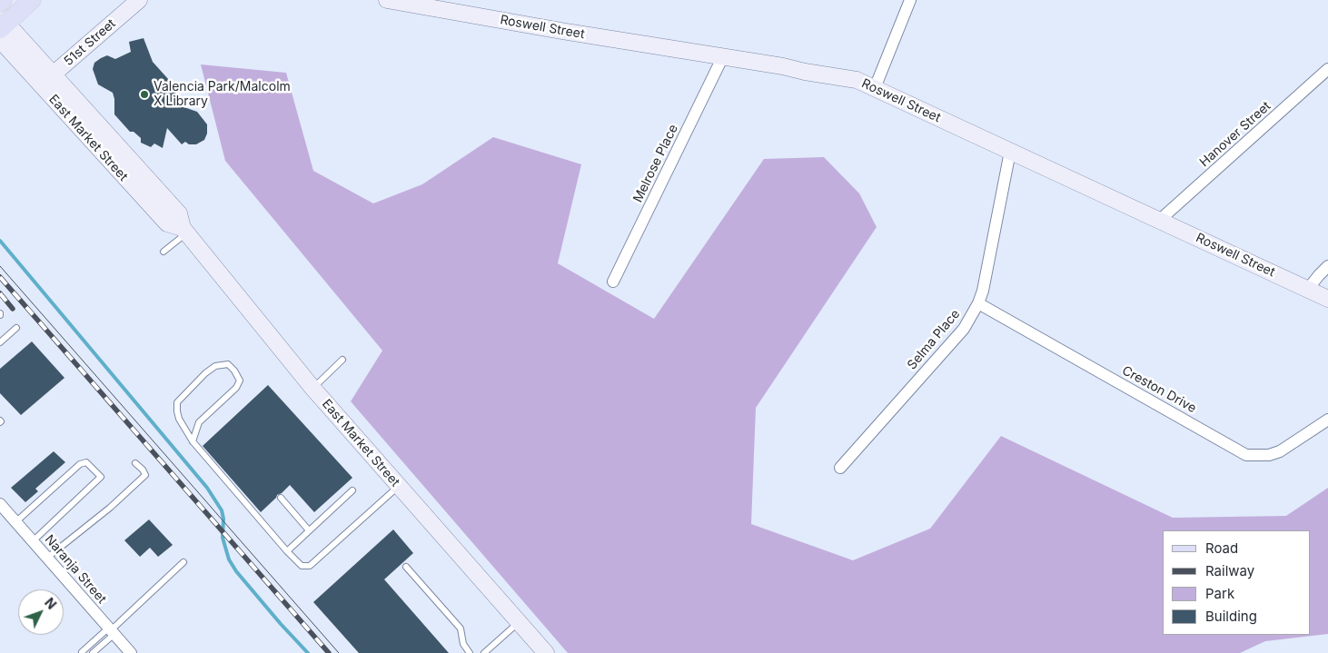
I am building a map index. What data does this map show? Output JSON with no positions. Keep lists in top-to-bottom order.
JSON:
{
  "streets": {
    "street": [
      "Roswell Street",
      "51st Street",
      "Hanover Street",
      "East Market Street",
      "Melrose Place",
      "Selma Place",
      "Creston Drive",
      "Naranja Street"
    ]
  },
  "crossings": [
    ["Roswell Street", "Hanover Street"],
    ["Roswell Street", "Melrose Place"],
    ["Roswell Street", "Selma Place"],
    ["51st Street", "East Market Street"],
    ["Selma Place", "Creston Drive"]
  ],
  "places": ["Valencia Park/Malcolm X Library"],
  "legend": [
    "Road",
    "Railway",
    "Park",
    "Building"
  ],
  "north": "top right"
}
